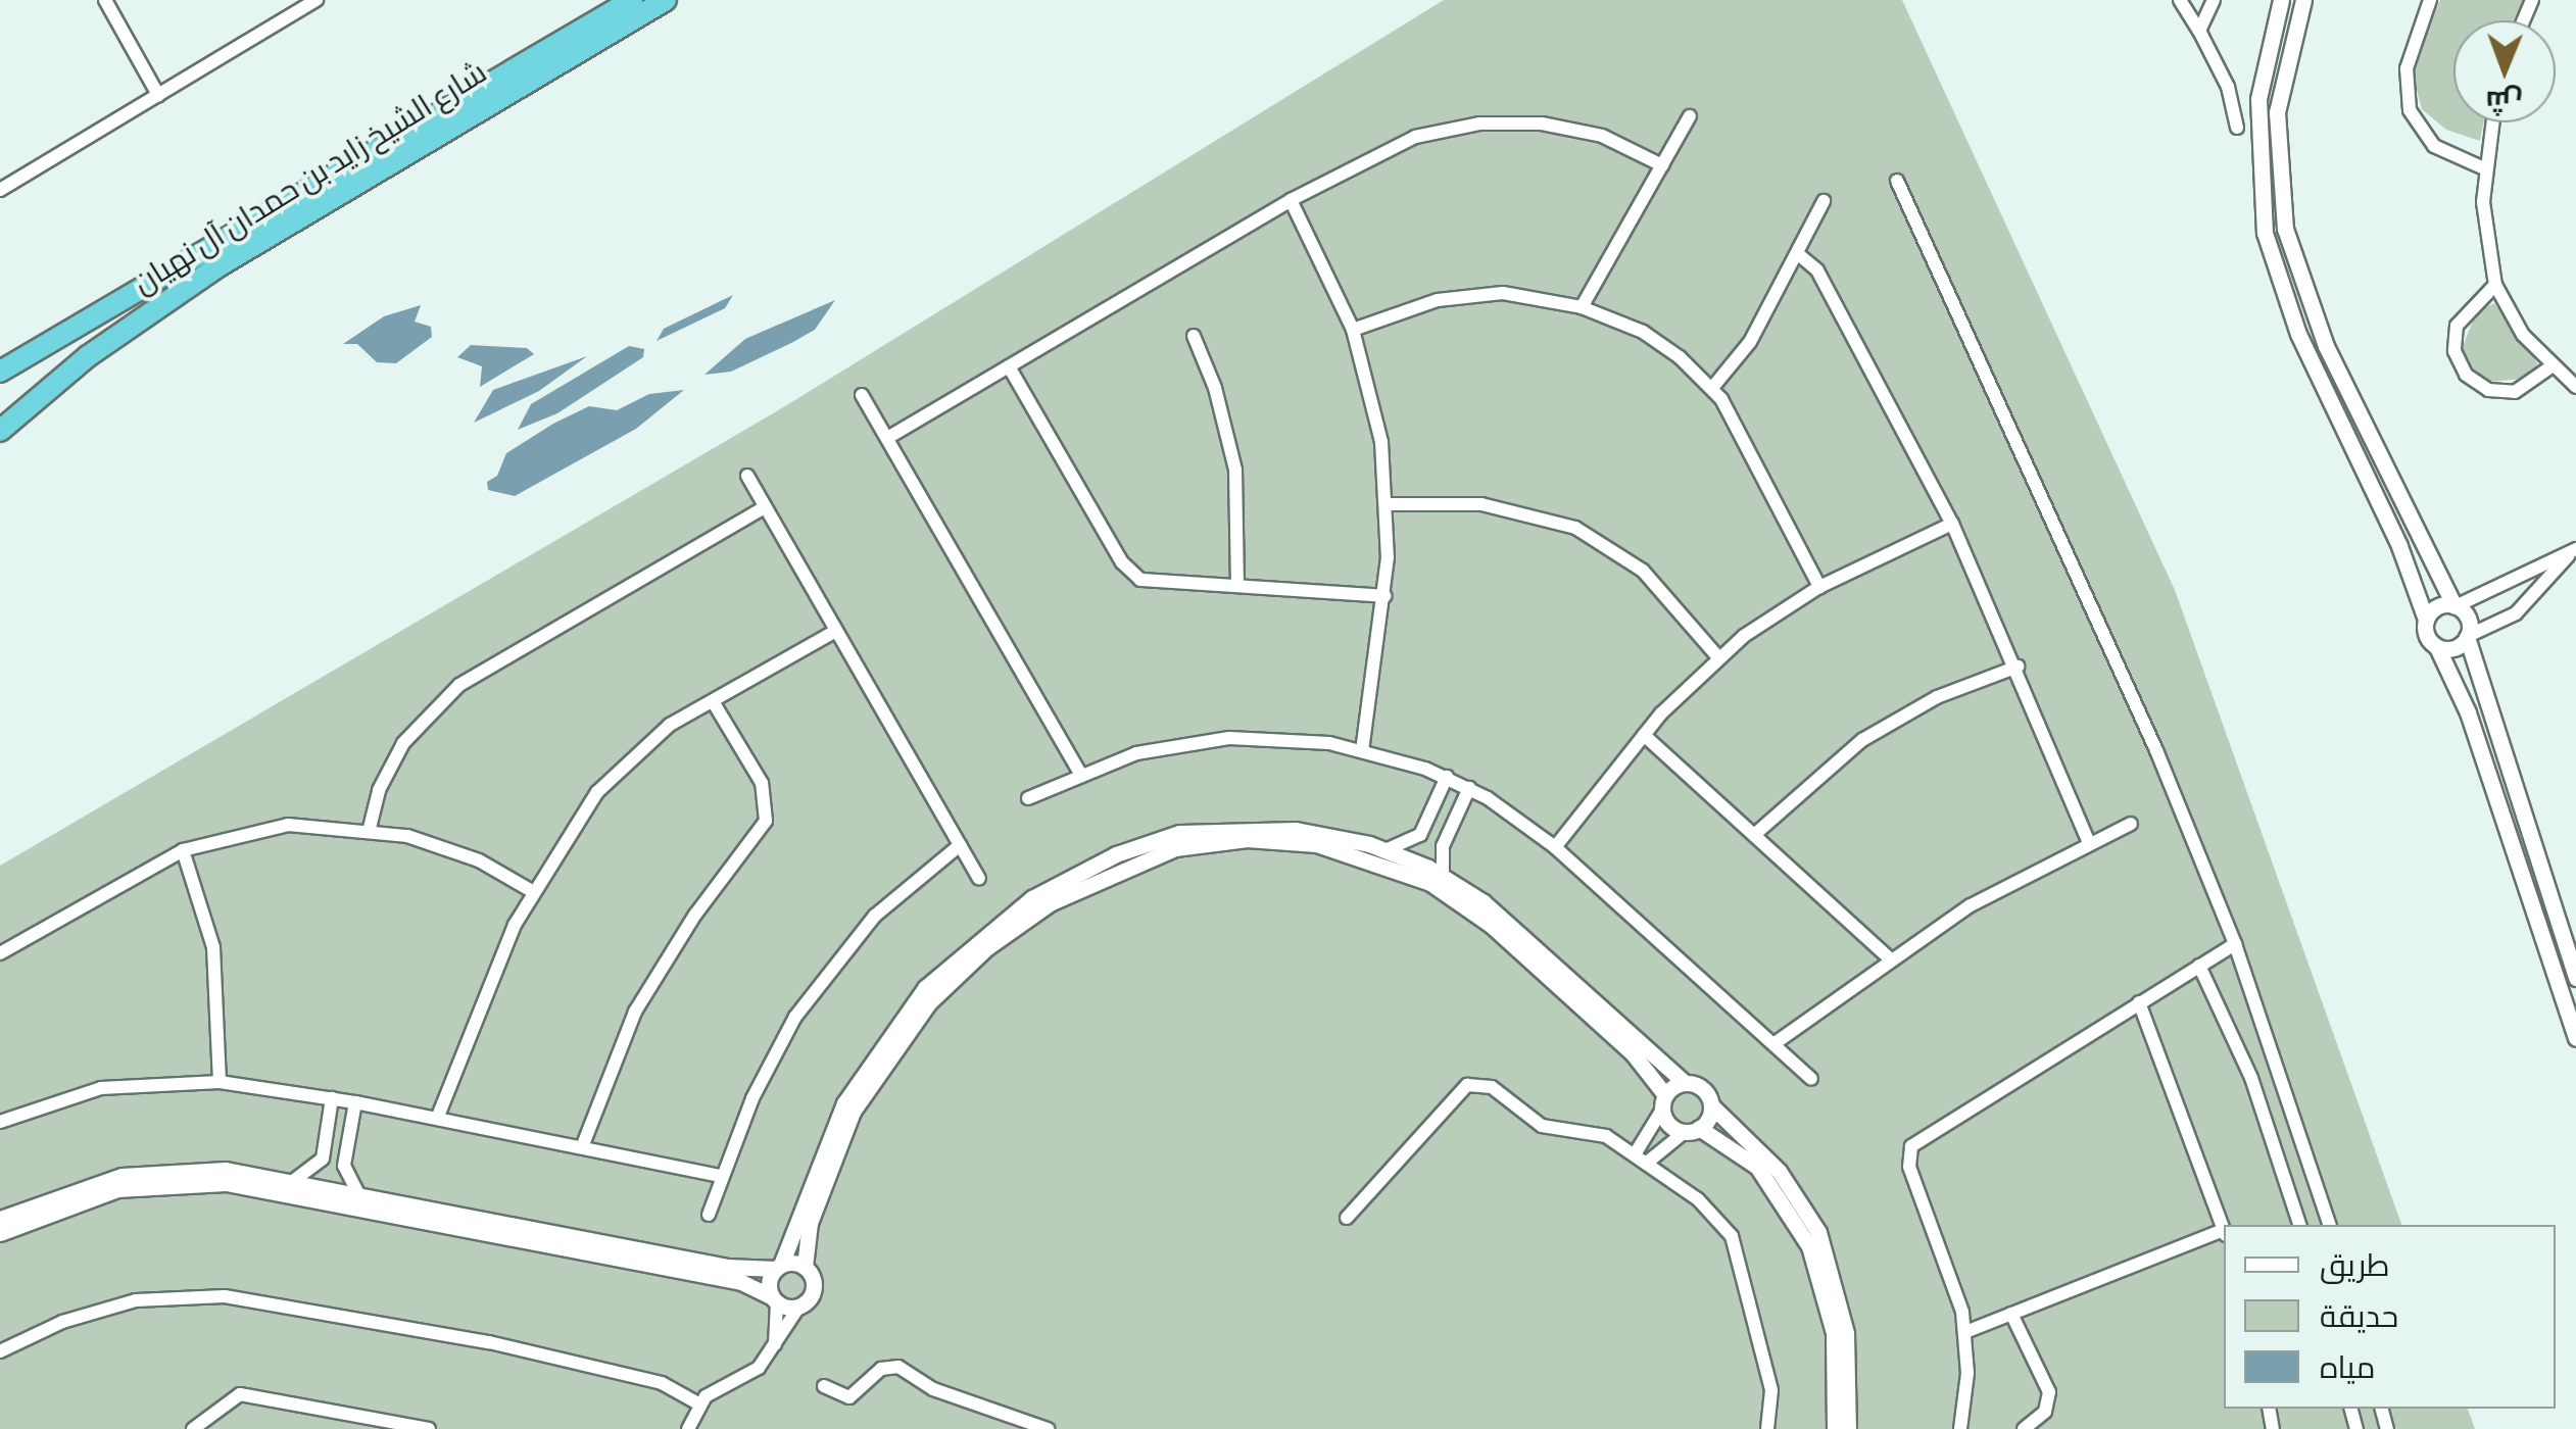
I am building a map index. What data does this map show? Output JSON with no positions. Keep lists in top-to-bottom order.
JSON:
{
  "streets": {
    "highway": ["شارع الشيخ زايد بن حمدان آل نهيان"]
  },
  "legend": ["طريق", "حديقة", "مياه"],
  "north": "bottom"
}
